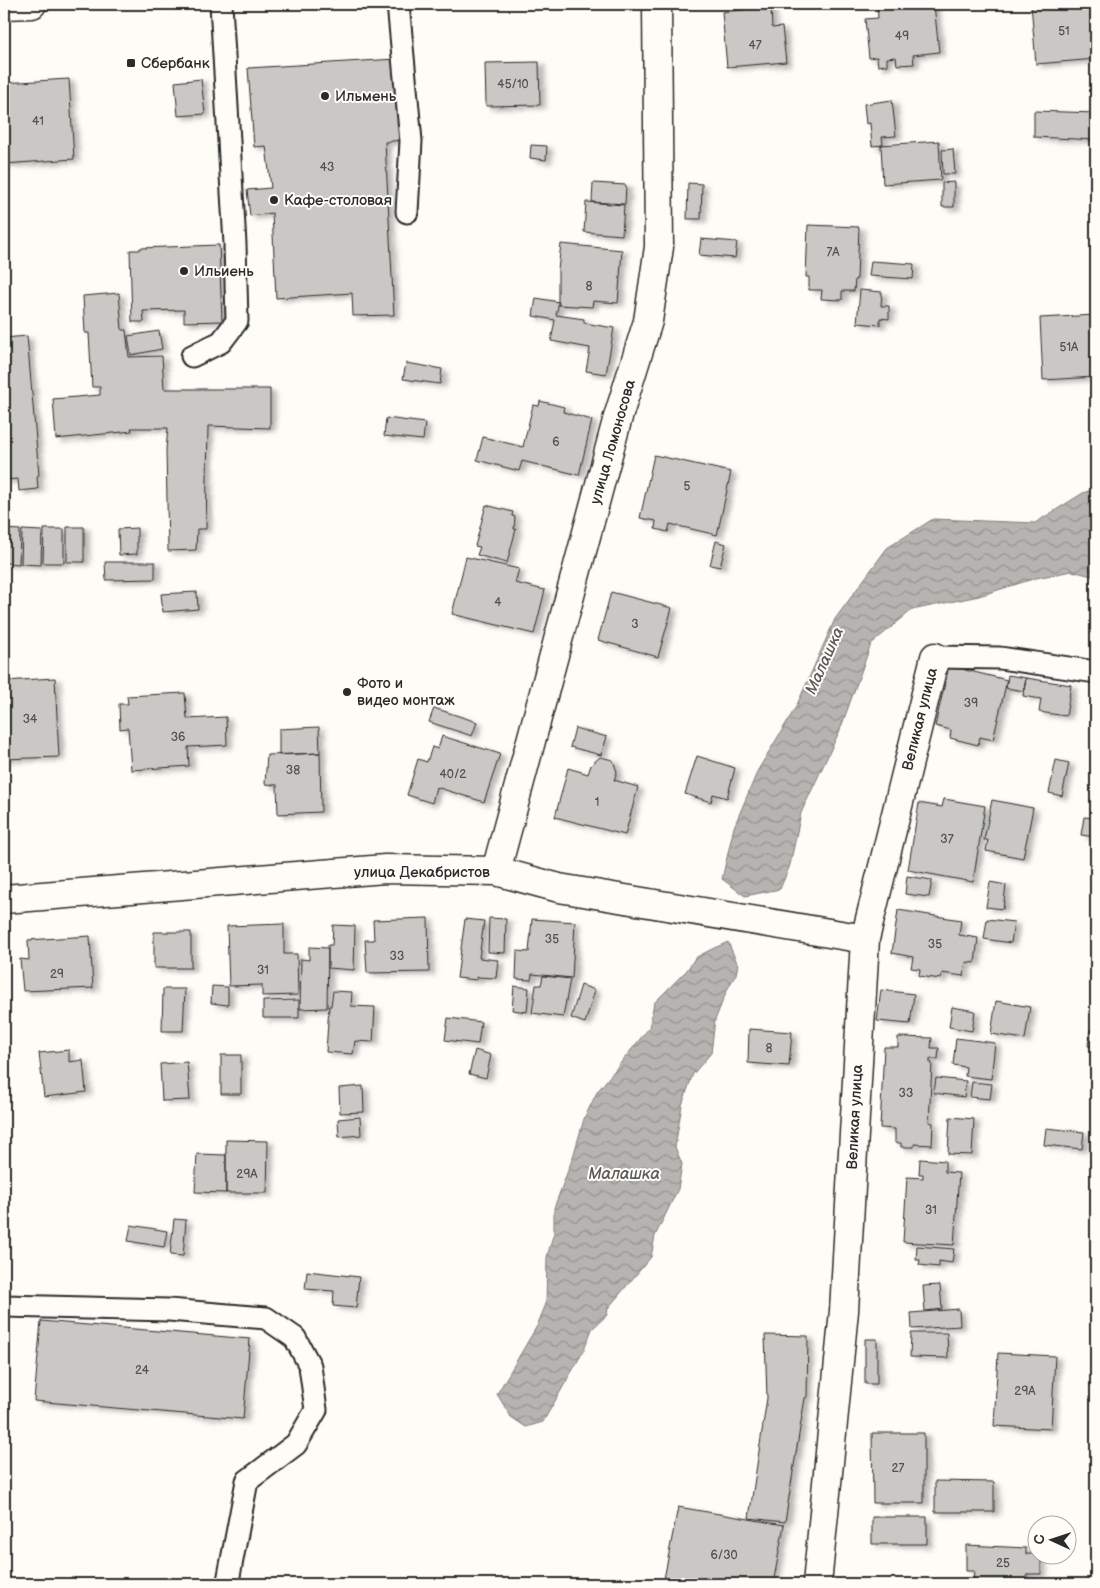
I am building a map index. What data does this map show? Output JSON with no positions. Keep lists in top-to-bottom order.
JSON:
{
  "streets": {
    "street": ["улица Ломоносова", "Великая улица", "улица Декабристов"]
  },
  "crossings": [
    ["улица Ломоносова", "улица Декабристов"],
    ["Великая улица", "улица Декабристов"]
  ],
  "water": ["Малашка"],
  "places": {
    "transit": ["Сбербанк"],
    "other": [
      "Ильмень",
      "Кафе-столовая",
      "Ильиень",
      "Фото и видео монтаж"
    ]
  },
  "house_numbers": [
    "51",
    "49",
    "47",
    "45/10",
    "41",
    "43",
    "7А",
    "8",
    "51А",
    "6",
    "5",
    "4",
    "3",
    "39",
    "34",
    "36",
    "38",
    "40/2",
    "1",
    "37",
    "35",
    "35",
    "33",
    "31",
    "29",
    "8",
    "33",
    "29А",
    "31",
    "24",
    "29А",
    "27",
    "6/30",
    "25"
  ],
  "north": "left"
}
